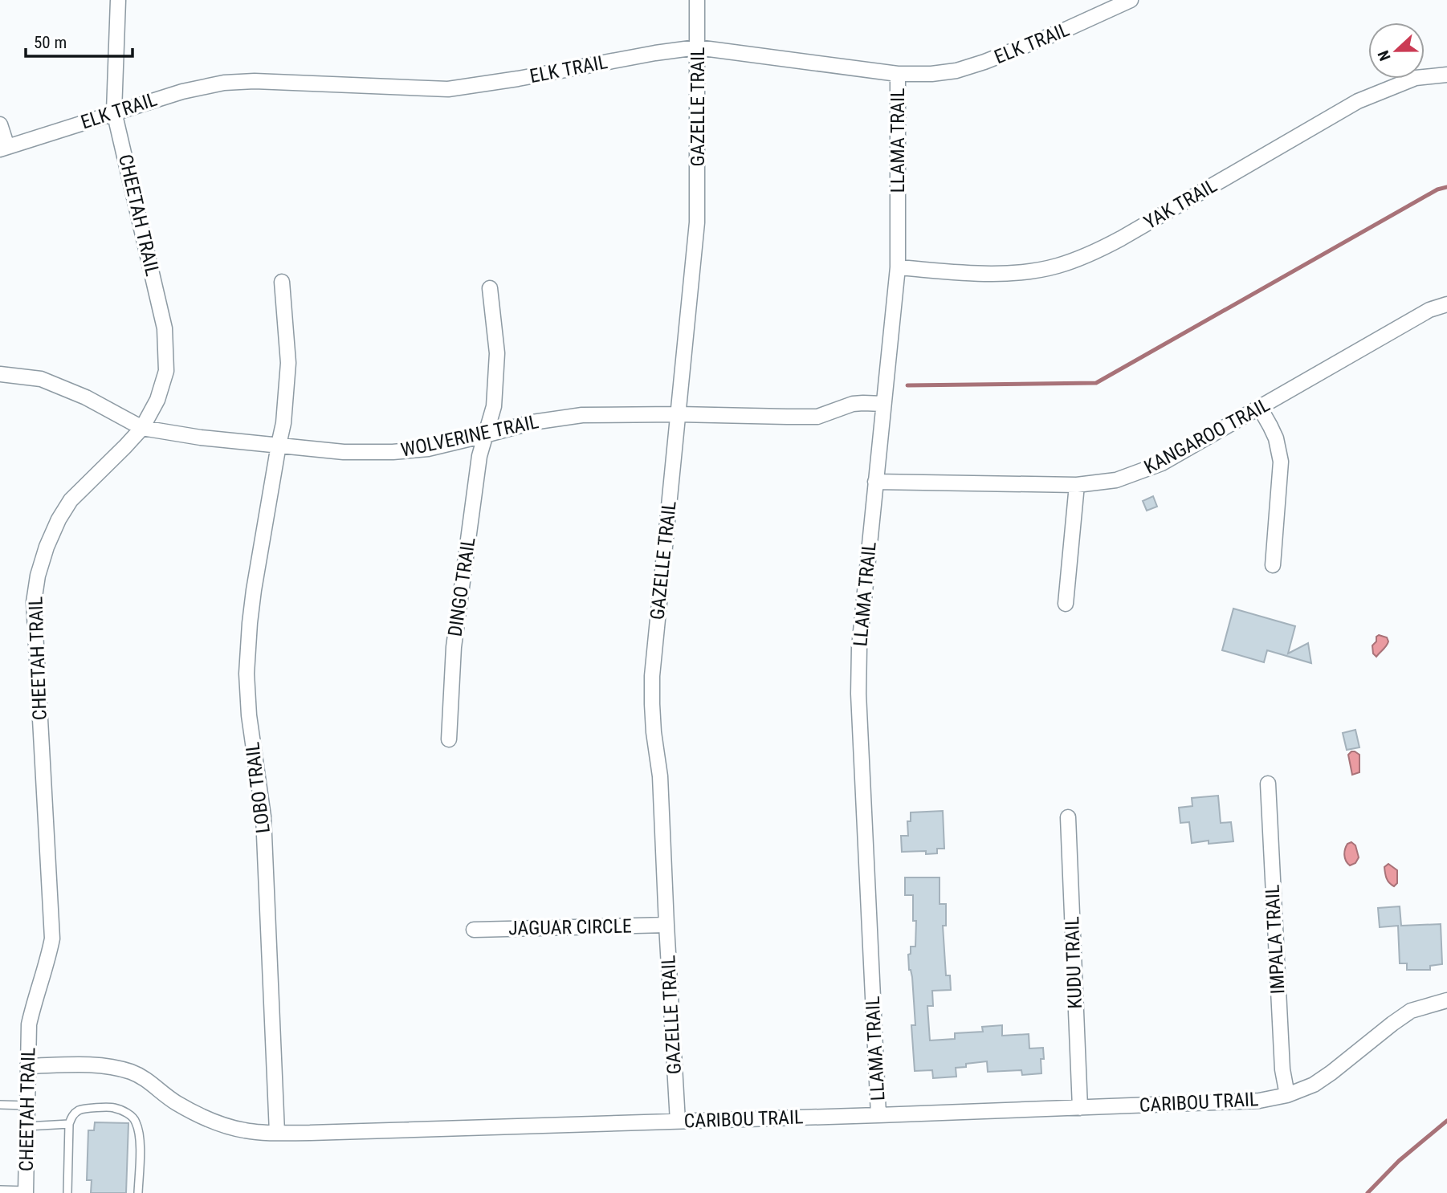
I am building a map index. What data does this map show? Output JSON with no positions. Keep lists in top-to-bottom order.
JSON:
{
  "streets": {
    "street": [
      "ELK TRAIL",
      "GAZELLE TRAIL",
      "LLAMA TRAIL",
      "YAK TRAIL",
      "CHEETAH TRAIL",
      "WOLVERINE TRAIL",
      "KANGAROO TRAIL",
      "DINGO TRAIL",
      "LOBO TRAIL",
      "JAGUAR CIRCLE",
      "IMPALA TRAIL",
      "KUDU TRAIL",
      "CARIBOU TRAIL"
    ]
  },
  "crossings": [
    ["ELK TRAIL", "GAZELLE TRAIL"],
    ["ELK TRAIL", "LLAMA TRAIL"],
    ["ELK TRAIL", "CHEETAH TRAIL"],
    ["GAZELLE TRAIL", "WOLVERINE TRAIL"],
    ["GAZELLE TRAIL", "JAGUAR CIRCLE"],
    ["GAZELLE TRAIL", "CARIBOU TRAIL"],
    ["LLAMA TRAIL", "YAK TRAIL"],
    ["LLAMA TRAIL", "WOLVERINE TRAIL"],
    ["LLAMA TRAIL", "KANGAROO TRAIL"],
    ["LLAMA TRAIL", "CARIBOU TRAIL"],
    ["CHEETAH TRAIL", "WOLVERINE TRAIL"],
    ["CHEETAH TRAIL", "CARIBOU TRAIL"],
    ["WOLVERINE TRAIL", "DINGO TRAIL"],
    ["WOLVERINE TRAIL", "LOBO TRAIL"],
    ["LOBO TRAIL", "CARIBOU TRAIL"],
    ["IMPALA TRAIL", "CARIBOU TRAIL"],
    ["KUDU TRAIL", "CARIBOU TRAIL"]
  ],
  "scale_bar": "50 m",
  "north": "left"
}
